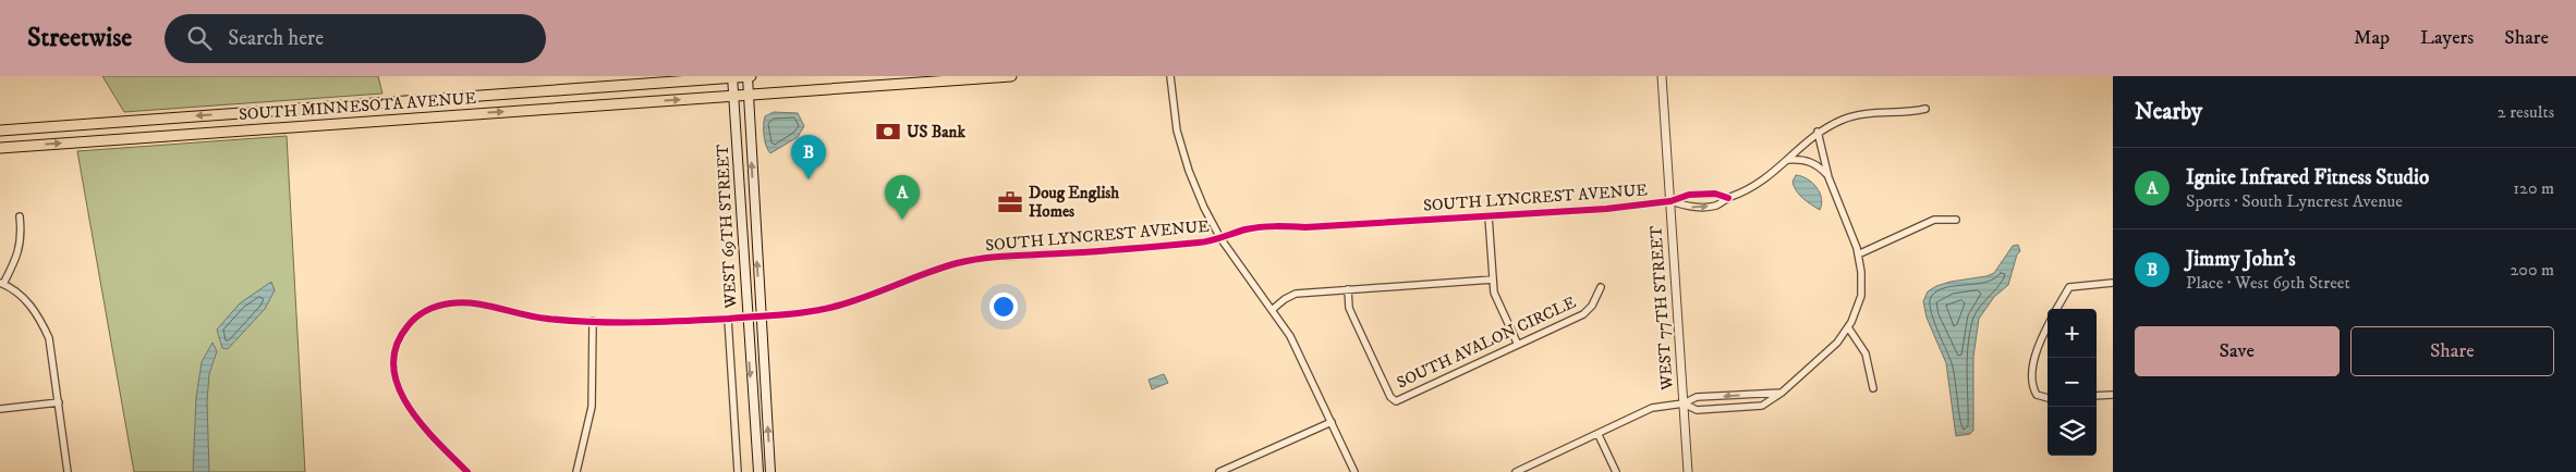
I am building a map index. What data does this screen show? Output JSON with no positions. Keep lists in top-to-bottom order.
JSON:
{
  "streets": {
    "main road": ["SOUTH MINNESOTA AVENUE", "WEST 69TH STREET"],
    "street": ["SOUTH LYNCREST AVENUE", "WEST 77TH STREET", "SOUTH AVALON CIRCLE"]
  },
  "crossings": [
    ["SOUTH MINNESOTA AVENUE", "WEST 69TH STREET"],
    ["SOUTH LYNCREST AVENUE", "WEST 69TH STREET"],
    ["SOUTH LYNCREST AVENUE", "WEST 77TH STREET"]
  ],
  "places": {
    "bank": ["US Bank"],
    "office": ["Doug English Homes"]
  },
  "page": {
    "header": "Streetwise",
    "search": "Search here",
    "nav": ["Map", "Layers", "Share"],
    "heading": ["Nearby", "2 results"],
    "pins": ["B", "A"],
    "list": [
      {
        "mark": "A",
        "name": "Ignite Infrared Fitness Studio",
        "note": "Sports · South Lyncrest Avenue",
        "value": "120 m"
      },
      {
        "mark": "B",
        "name": "Jimmy John's",
        "note": "Place · West 69th Street",
        "value": "200 m"
      }
    ],
    "map_buttons": ["+", "−"],
    "buttons": ["Save", "Share"]
  }
}
